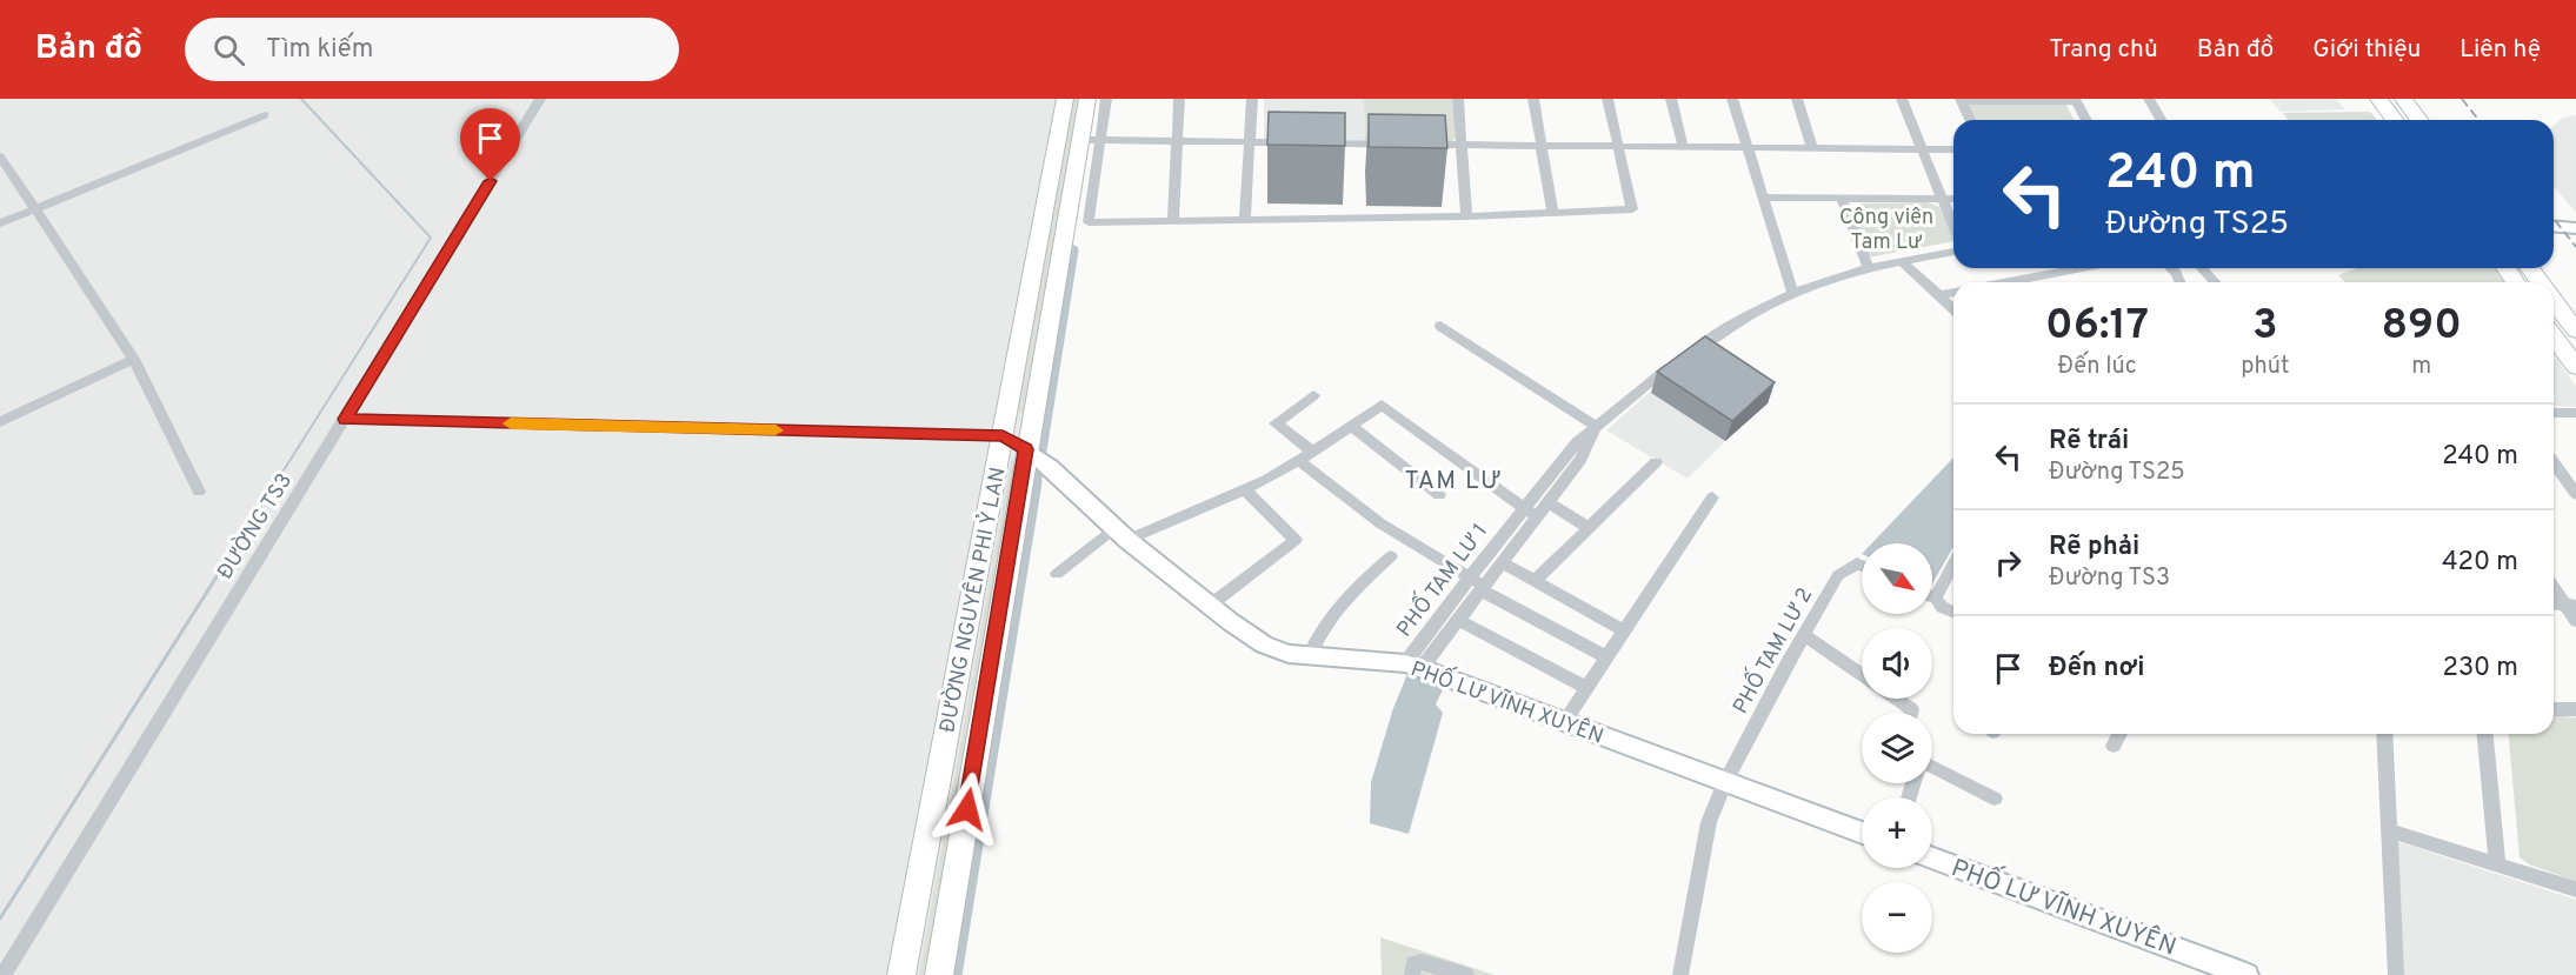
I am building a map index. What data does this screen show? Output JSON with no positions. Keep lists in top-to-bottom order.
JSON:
{
  "streets": {
    "main road": ["ĐƯỜNG NGUYÊN PHI Ỷ LAN"],
    "street": [
      "ĐƯỜNG TS3",
      "PHỐ TAM LƯ 1",
      "PHỐ TAM LƯ 2",
      "PHỐ LƯ VĨNH XUYÊN"
    ]
  },
  "crossings": [
    ["PHỐ TAM LƯ 1", "PHỐ LƯ VĨNH XUYÊN"],
    ["ĐƯỜNG NGUYÊN PHI Ỷ LAN", "PHỐ LƯ VĨNH XUYÊN"],
    ["PHỐ TAM LƯ 2", "PHỐ LƯ VĨNH XUYÊN"]
  ],
  "districts": ["TAM LƯ"],
  "parks": ["Công viên Tam Lư"],
  "north": "bottom right",
  "page": {
    "header": "Bản đồ",
    "search": "Tìm kiếm",
    "nav": [
      "Trang chủ",
      "Bản đồ",
      "Giới thiệu",
      "Liên hệ"
    ],
    "turn": ["240 m", "Đường TS25"],
    "eta": [
      "06:17",
      "Đến lúc",
      "3",
      "phút",
      "890",
      "m"
    ],
    "list": [
      {
        "name": "Rẽ trái",
        "note": "Đường TS25",
        "value": "240 m"
      },
      {
        "name": "Rẽ phải",
        "note": "Đường TS3",
        "value": "420 m"
      },
      {
        "name": "Đến nơi",
        "value": "230 m"
      }
    ],
    "map_buttons": ["+", "−"]
  }
}
